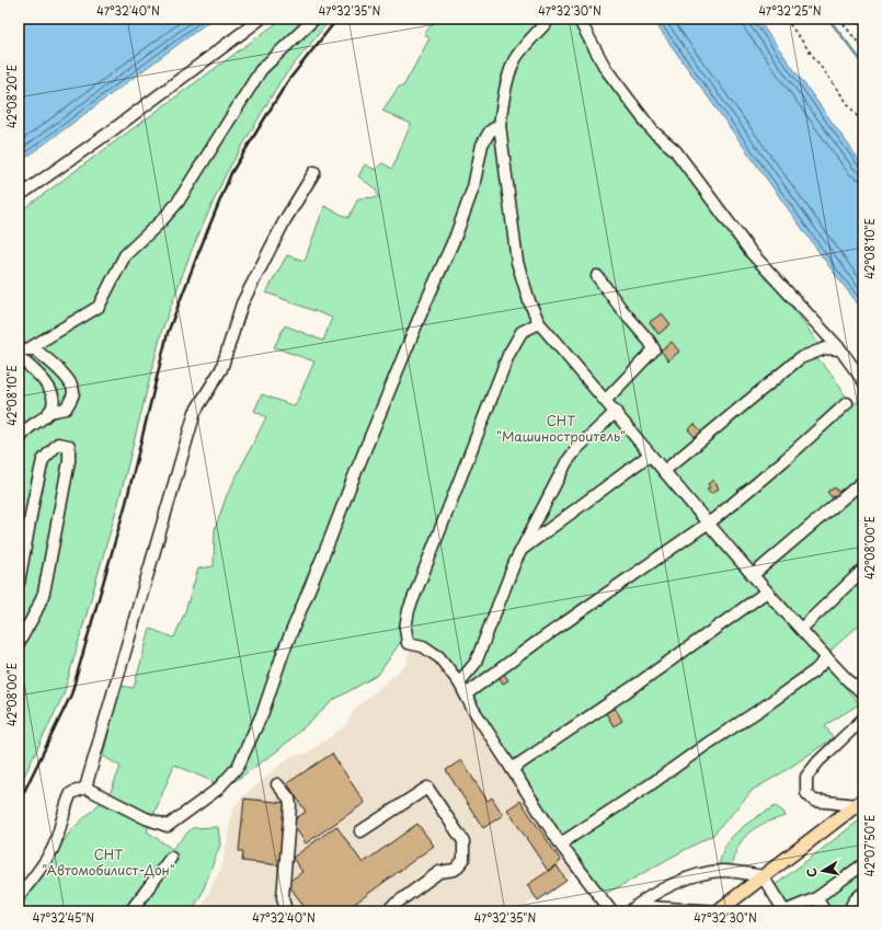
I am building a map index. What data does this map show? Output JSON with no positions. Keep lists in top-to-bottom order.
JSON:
{
  "parks": ["СНТ \"Машиностроитель\"", "СНТ \"Автомобилист-Дон\""],
  "north": "left",
  "coordinates": [
    "47°32'40\"N",
    "47°32'35\"N",
    "47°32'30\"N",
    "47°32'25\"N",
    "42°08'20\"E",
    "42°08'10\"E",
    "42°08'00\"E",
    "42°07'50\"E",
    "47°32'45\"N"
  ]
}
